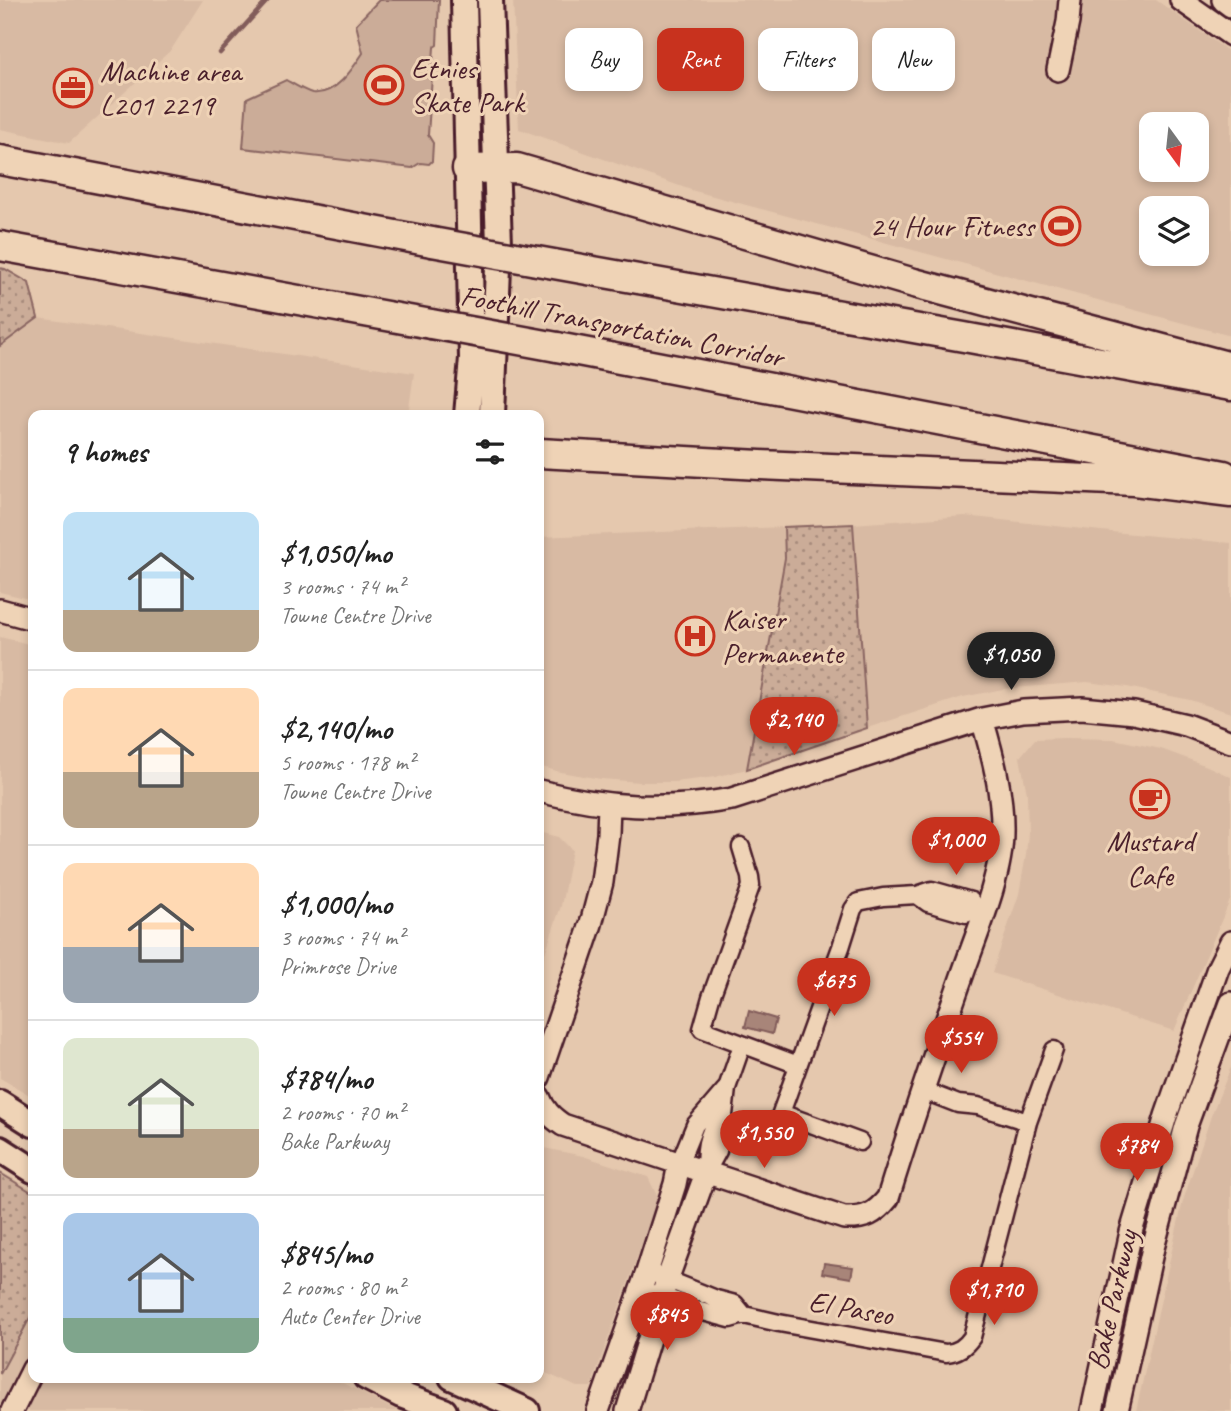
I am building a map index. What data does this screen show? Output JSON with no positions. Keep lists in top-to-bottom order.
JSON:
{
  "streets": {
    "highway": ["Foothill Transportation Corridor"],
    "main road": ["Bake Parkway"],
    "street": ["El Paseo"]
  },
  "places": {
    "sports": ["Etnies Skate Park", "24 Hour Fitness"],
    "office": ["Machine area L201 2219"],
    "hospital": ["Kaiser Permanente"],
    "cafe": ["Mustard Cafe"]
  },
  "north": "bottom",
  "page": {
    "chip": [
      "Buy",
      "Rent",
      "Filters",
      "New"
    ],
    "heading": "9 homes",
    "list": [
      {
        "name": "$1,050/mo",
        "note": "3 rooms · 74 m² · Towne Centre Drive"
      },
      {
        "name": "$2,140/mo",
        "note": "5 rooms · 178 m² · Towne Centre Drive"
      },
      {
        "name": "$1,000/mo",
        "note": "3 rooms · 74 m² · Primrose Drive"
      },
      {
        "name": "$784/mo",
        "note": "2 rooms · 70 m² · Bake Parkway"
      },
      {
        "name": "$845/mo",
        "note": "2 rooms · 80 m² · Auto Center Drive"
      }
    ],
    "price": [
      "$1,050",
      "$2,140",
      "$1,000",
      "$675",
      "$554",
      "$1,550",
      "$784",
      "$1,710",
      "$845"
    ]
  }
}
